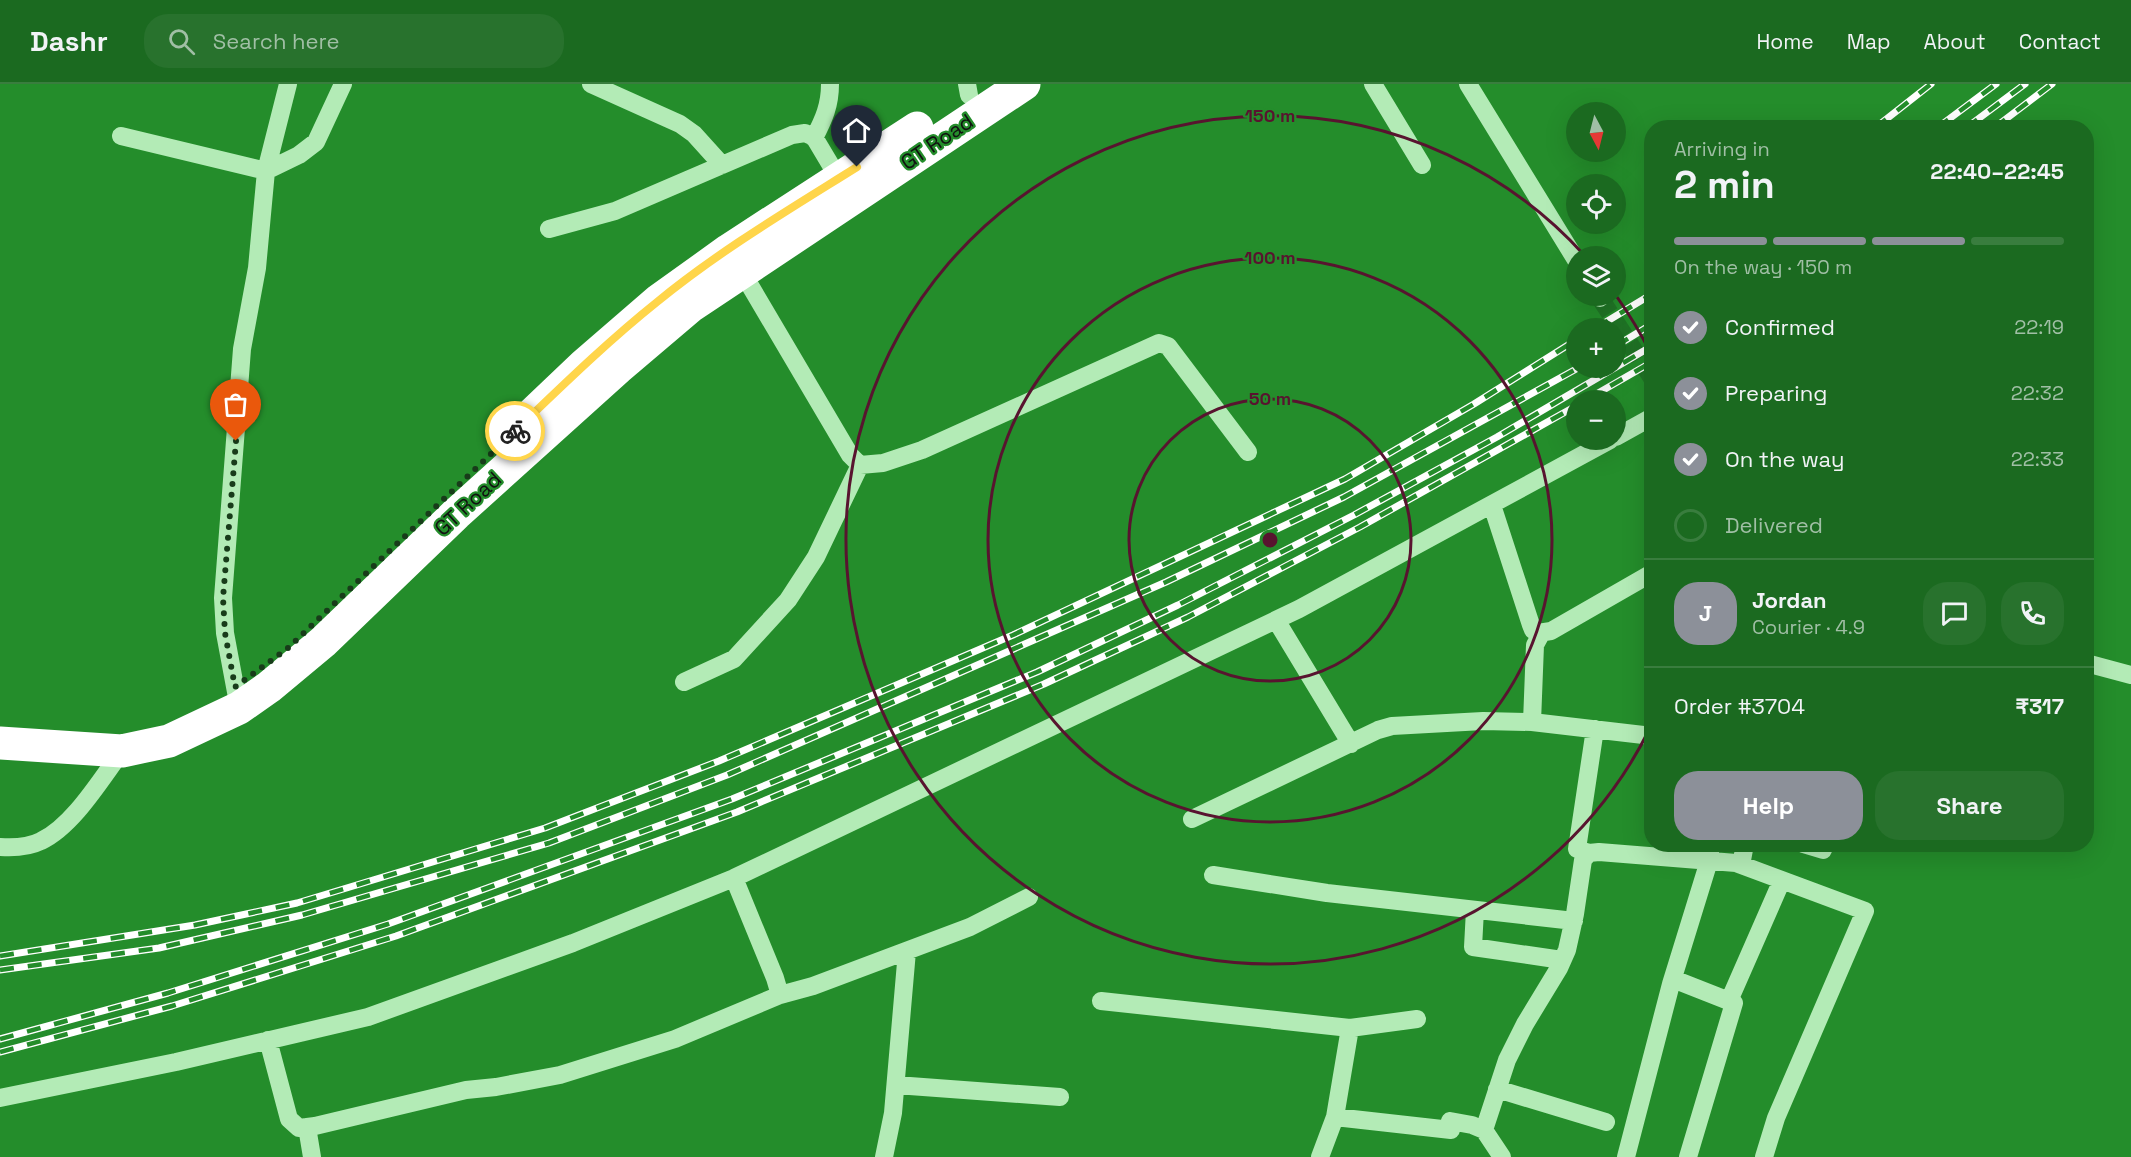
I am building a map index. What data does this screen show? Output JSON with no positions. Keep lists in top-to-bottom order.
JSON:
{
  "streets": {
    "highway": ["GT Road"]
  },
  "north": "bottom",
  "page": {
    "header": "Dashr",
    "search": "Search here",
    "nav": [
      "Home",
      "Map",
      "About",
      "Contact"
    ],
    "map_buttons": ["+", "−"],
    "heading": ["2 min", "Arriving in", "22:40–22:45"],
    "panel": [
      "Jordan",
      "Courier · 4.9",
      "Order #3704",
      "₹317"
    ],
    "bar": "On the way · 150 m",
    "list": [
      ["Confirmed", "22:19"],
      ["Preparing", "22:32"],
      ["On the way", "22:33"],
      "Delivered"
    ],
    "round": "J",
    "buttons": ["Help", "Share"]
  },
  "rings": ["150 m", "100 m", "50 m"]
}
